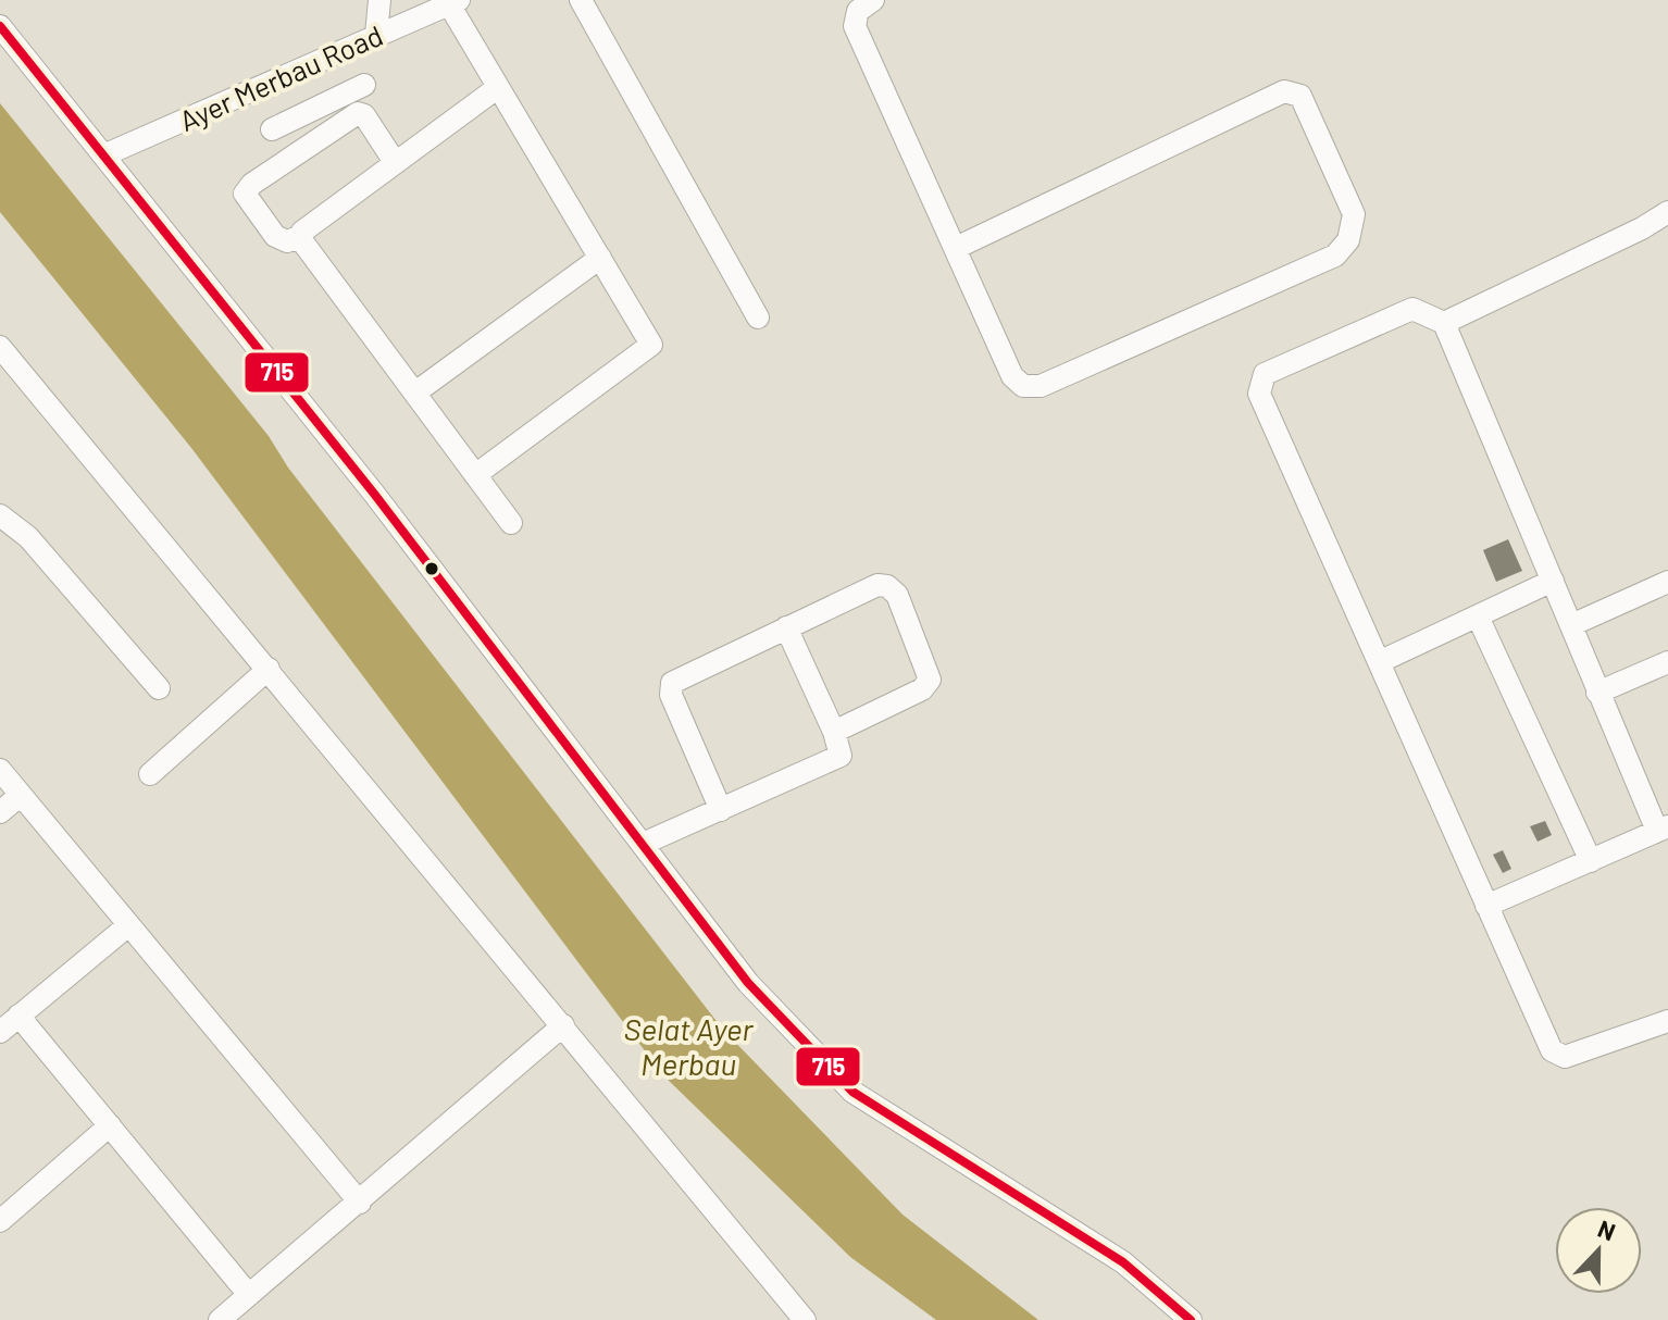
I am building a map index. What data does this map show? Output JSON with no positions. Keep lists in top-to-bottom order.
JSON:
{
  "streets": {
    "street": ["Ayer Merbau Road"]
  },
  "water": ["Selat Ayer Merbau"],
  "lines": ["transit line 715"],
  "north": "top"
}
